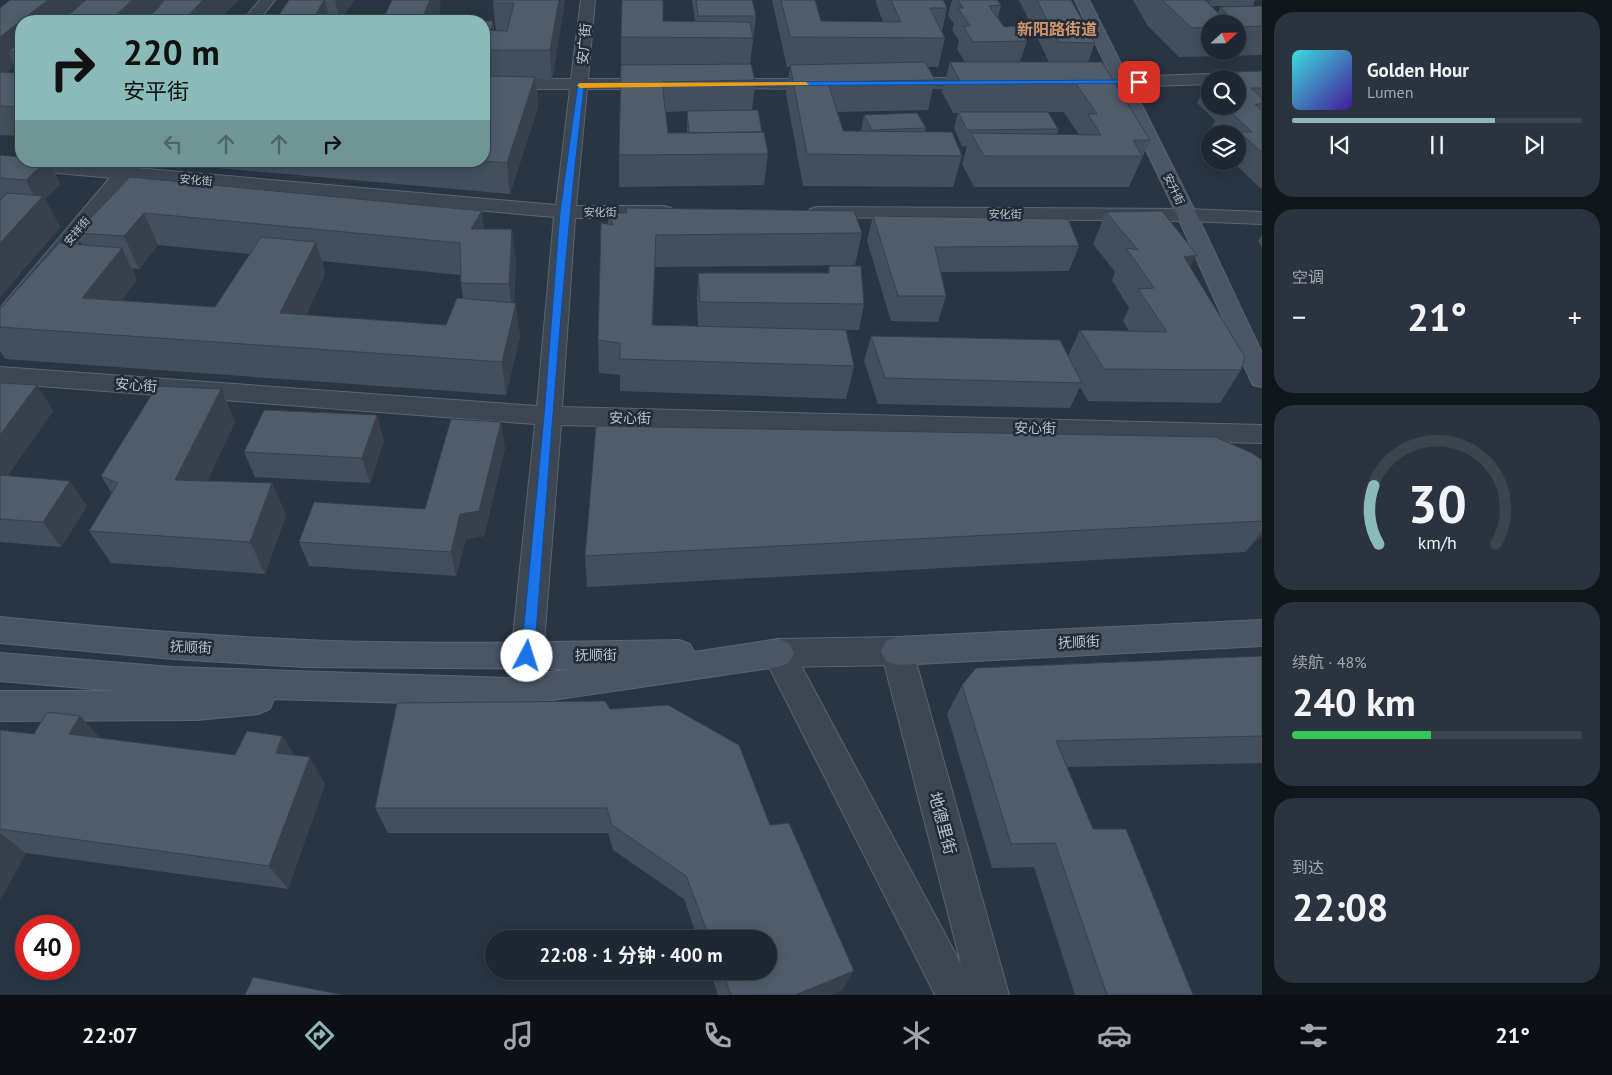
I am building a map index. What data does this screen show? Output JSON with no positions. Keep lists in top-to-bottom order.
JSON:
{
  "streets": {
    "main road": ["安升街", "抚顺街"],
    "street": [
      "安广街",
      "安化街",
      "安祥街",
      "安心街",
      "地德里街"
    ]
  },
  "crossings": [
    ["安广街", "安化街"],
    ["安广街", "安心街"],
    ["安广街", "抚顺街"],
    ["安化街", "安升街"],
    ["安化街", "安祥街"],
    ["抚顺街", "地德里街"]
  ],
  "districts": ["新阳路街道"],
  "north": "right",
  "page": {
    "turn": ["220 m", "安平街"],
    "song": ["Golden Hour", "Lumen"],
    "tile": [
      "空调",
      ["续航 · 48%", "240 km"],
      ["到达", "22:08"]
    ],
    "heat": ["−", "21°", "+"],
    "limit": "40",
    "trip": "22:08 · 1 分钟 · 400 m",
    "tabs": ["22:07", "21°"],
    "gauge": ["30", "km/h"]
  }
}
